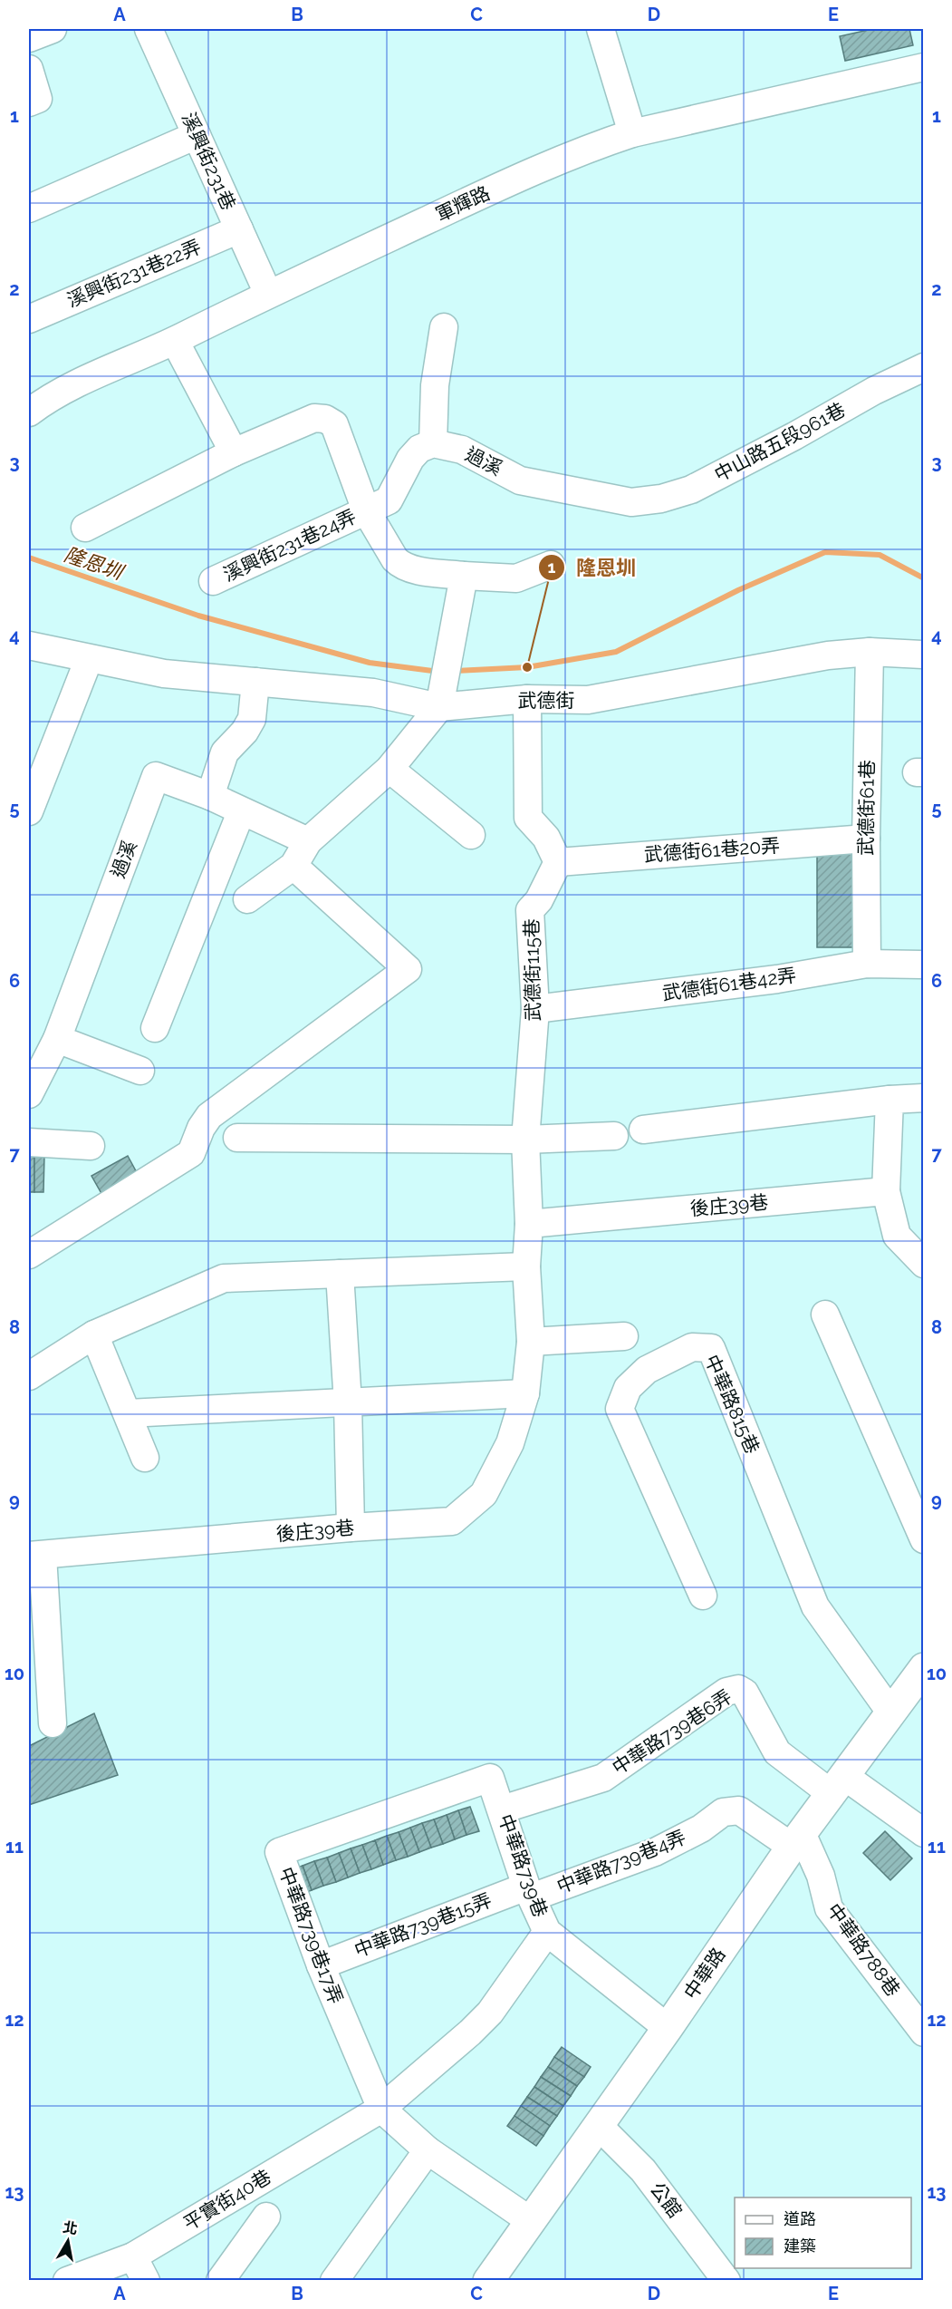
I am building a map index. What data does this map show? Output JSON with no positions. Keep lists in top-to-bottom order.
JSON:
{
  "streets": {
    "main road": ["中華路"],
    "street": [
      "溪興街231巷",
      "軍輝路",
      "溪興街231巷22弄",
      "中山路五段961巷",
      "過溪",
      "溪興街231巷24弄",
      "武德街",
      "武德街61巷",
      "武德街61巷20弄",
      "武德街115巷",
      "武德街61巷42弄",
      "後庄39巷",
      "中華路815巷",
      "中華路739巷6弄",
      "中華路739巷4弄",
      "中華路739巷",
      "中華路739巷15弄",
      "中華路739巷17弄",
      "中華路788巷",
      "平實街40巷",
      "公館"
    ]
  },
  "crossings": [
    ["溪興街231巷", "軍輝路"],
    ["溪興街231巷", "溪興街231巷22弄"],
    ["中山路五段961巷", "過溪"],
    ["武德街", "武德街61巷"],
    ["武德街61巷", "武德街61巷20弄"],
    ["武德街61巷", "武德街61巷42弄"],
    ["武德街61巷20弄", "武德街115巷"],
    ["武德街115巷", "武德街61巷42弄"],
    ["武德街115巷", "後庄39巷"],
    ["中華路815巷", "中華路"],
    ["中華路739巷6弄", "中華路739巷"],
    ["中華路739巷6弄", "中華路"],
    ["中華路739巷4弄", "中華路739巷"],
    ["中華路739巷4弄", "中華路739巷15弄"],
    ["中華路739巷4弄", "中華路788巷"],
    ["中華路739巷4弄", "中華路"],
    ["中華路739巷", "中華路739巷15弄"],
    ["中華路739巷", "中華路739巷17弄"],
    ["中華路739巷", "中華路"],
    ["中華路739巷", "平實街40巷"],
    ["中華路739巷15弄", "中華路739巷17弄"],
    ["中華路739巷17弄", "中華路"],
    ["中華路739巷17弄", "平實街40巷"],
    ["中華路788巷", "中華路"],
    ["中華路", "公館"]
  ],
  "water": ["隆恩圳"],
  "places": ["隆恩圳"],
  "legend": ["道路", "建築"],
  "north": "top",
  "grid": {
    "columns": [
      "A",
      "B",
      "C",
      "D",
      "E"
    ],
    "rows": [
      "1",
      "2",
      "3",
      "4",
      "5",
      "6",
      "7",
      "8",
      "9",
      "10",
      "11",
      "12",
      "13"
    ]
  }
}
